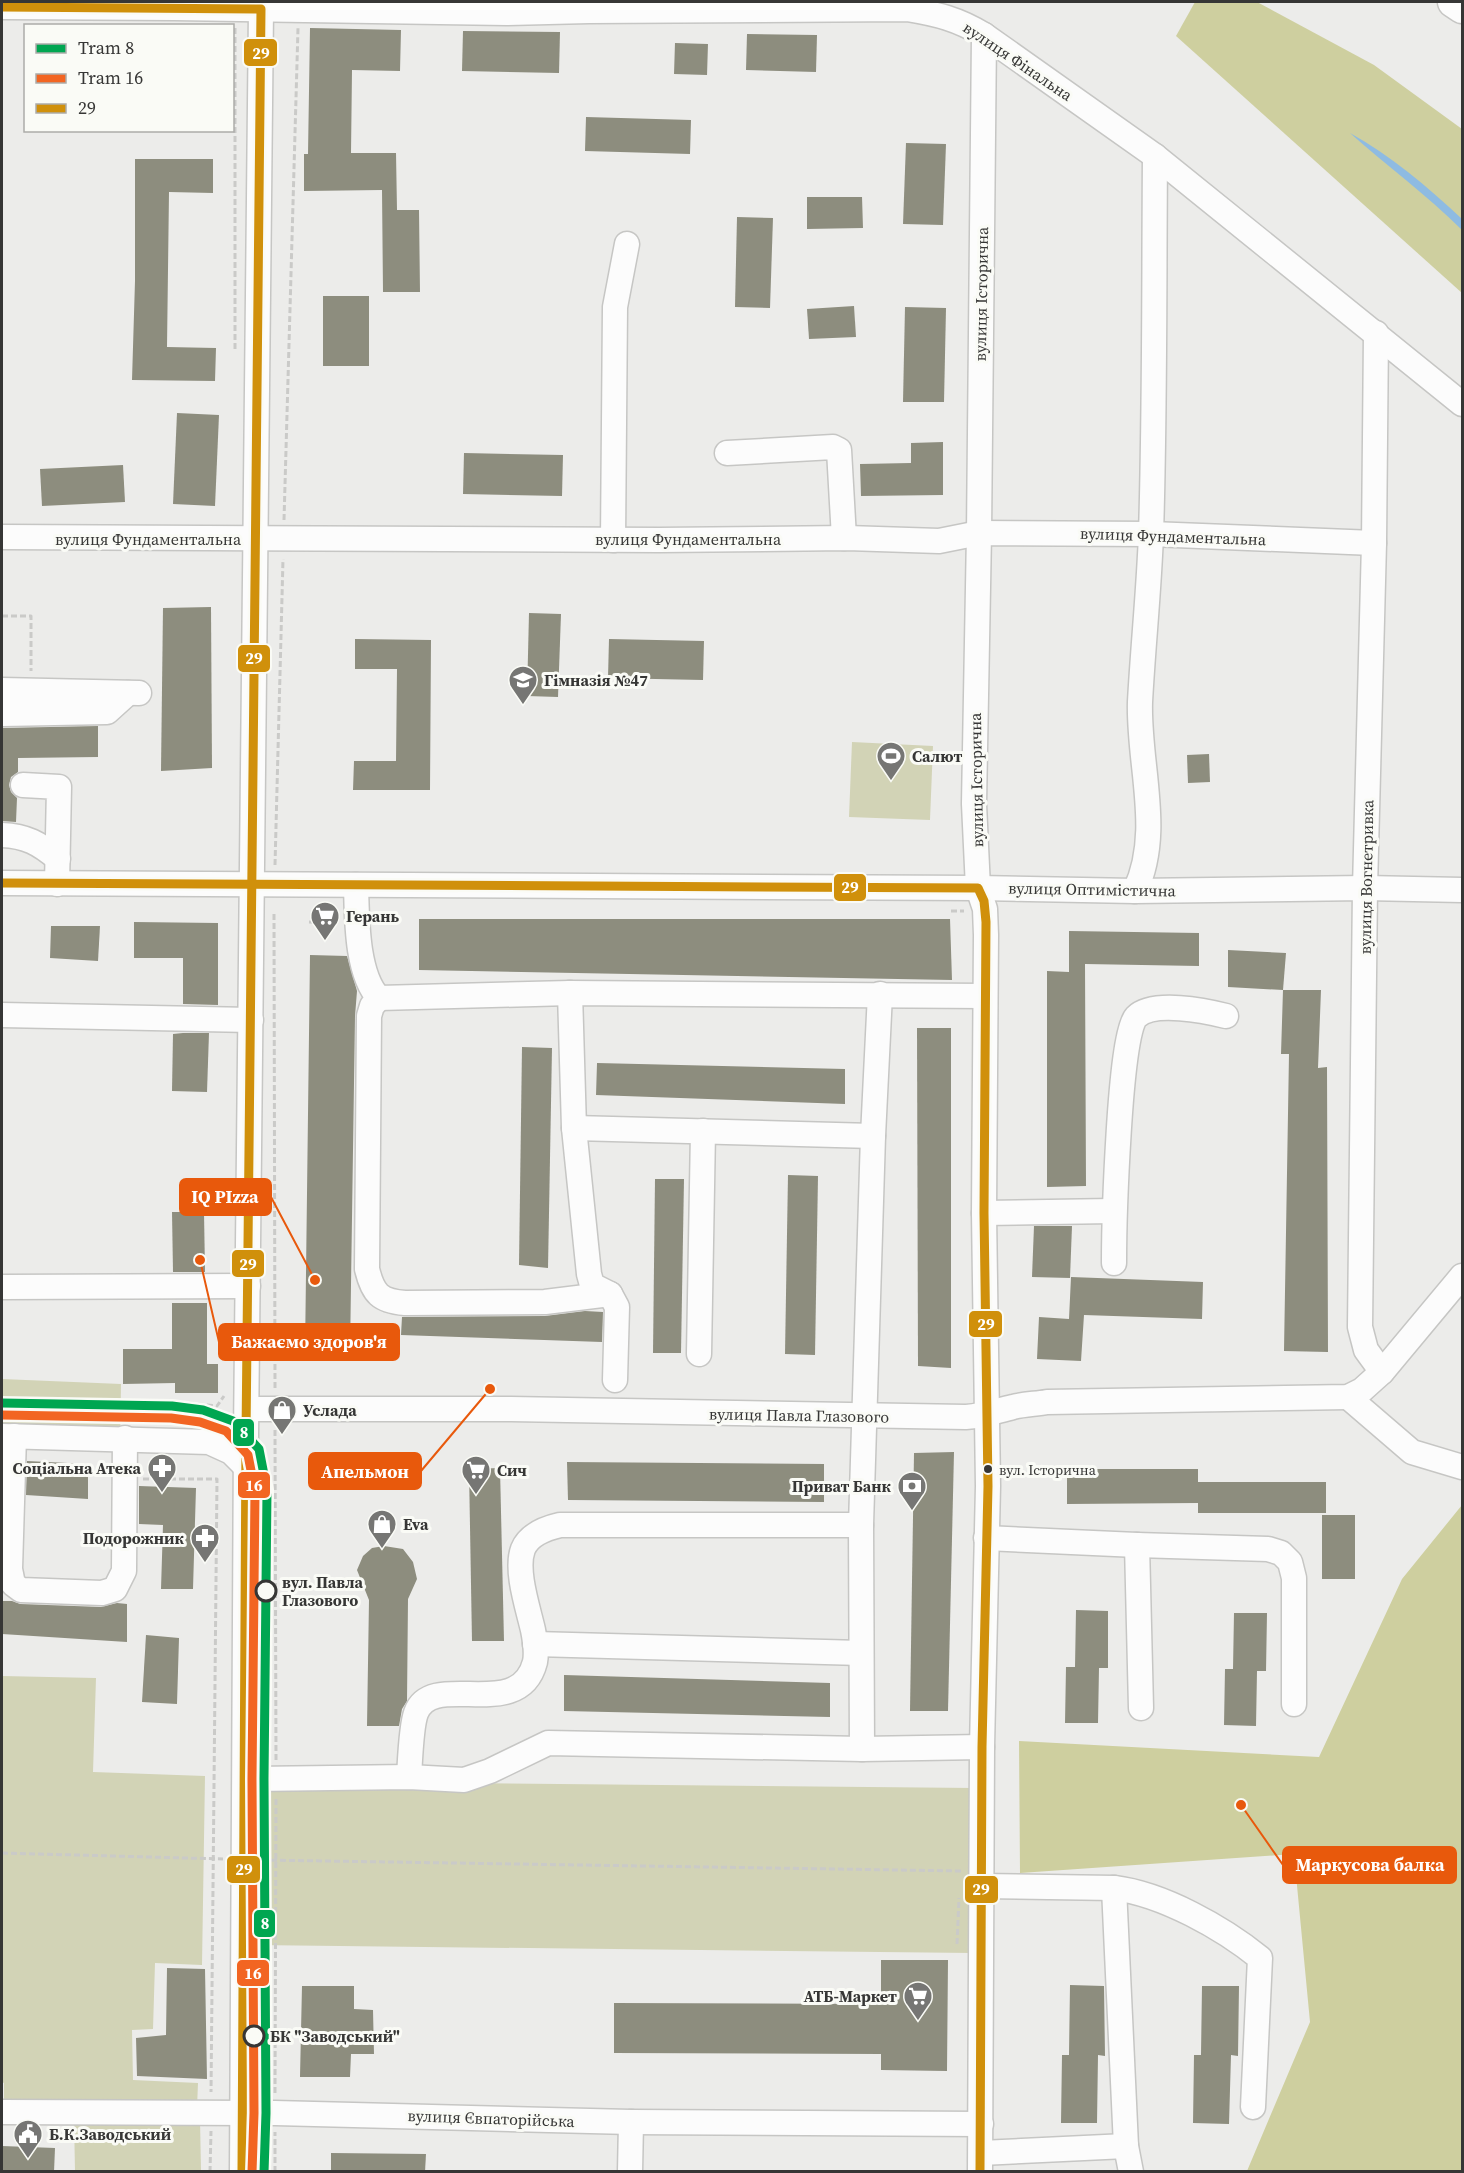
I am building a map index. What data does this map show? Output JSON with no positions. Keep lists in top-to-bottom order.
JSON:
{
  "streets": {
    "street": [
      "вулиця Фінальна",
      "вулиця Історична",
      "вулиця Фундаментальна",
      "вулиця Вогнетривка",
      "вулиця Оптимістична",
      "вулиця Павла Глазового",
      "вулиця Євпаторійська"
    ]
  },
  "crossings": [
    ["вулиця Фінальна", "вулиця Історична"],
    ["вулиця Фінальна", "вулиця Вогнетривка"],
    ["вулиця Історична", "вулиця Фундаментальна"],
    ["вулиця Історична", "вулиця Оптимістична"],
    ["вулиця Історична", "вулиця Павла Глазового"],
    ["вулиця Історична", "вулиця Євпаторійська"],
    ["вулиця Фундаментальна", "вулиця Вогнетривка"],
    ["вулиця Вогнетривка", "вулиця Оптимістична"]
  ],
  "places": {
    "school or university": ["Гімназія №47"],
    "sports": ["Салют"],
    "supermarket": ["Герань", "Сич", "АТБ-Маркет"],
    "other": [
      "Бажаємо здоров'я",
      "IQ PIzza",
      "Апельмон",
      "вул. Історична",
      "вул. Павла Глазового",
      "Маркусова балка",
      "БК \"Заводський\""
    ],
    "shop": ["Услада", "Eva"],
    "pharmacy": ["Соціальна Атека", "Подорожник"],
    "bank": ["Приват Банк"],
    "public building": ["Б.К.Заводський"]
  },
  "lines": ["transit line 29", "tram line 8", "tram line 16"],
  "legend": ["Tram 8", "Tram 16", "29"]
}
